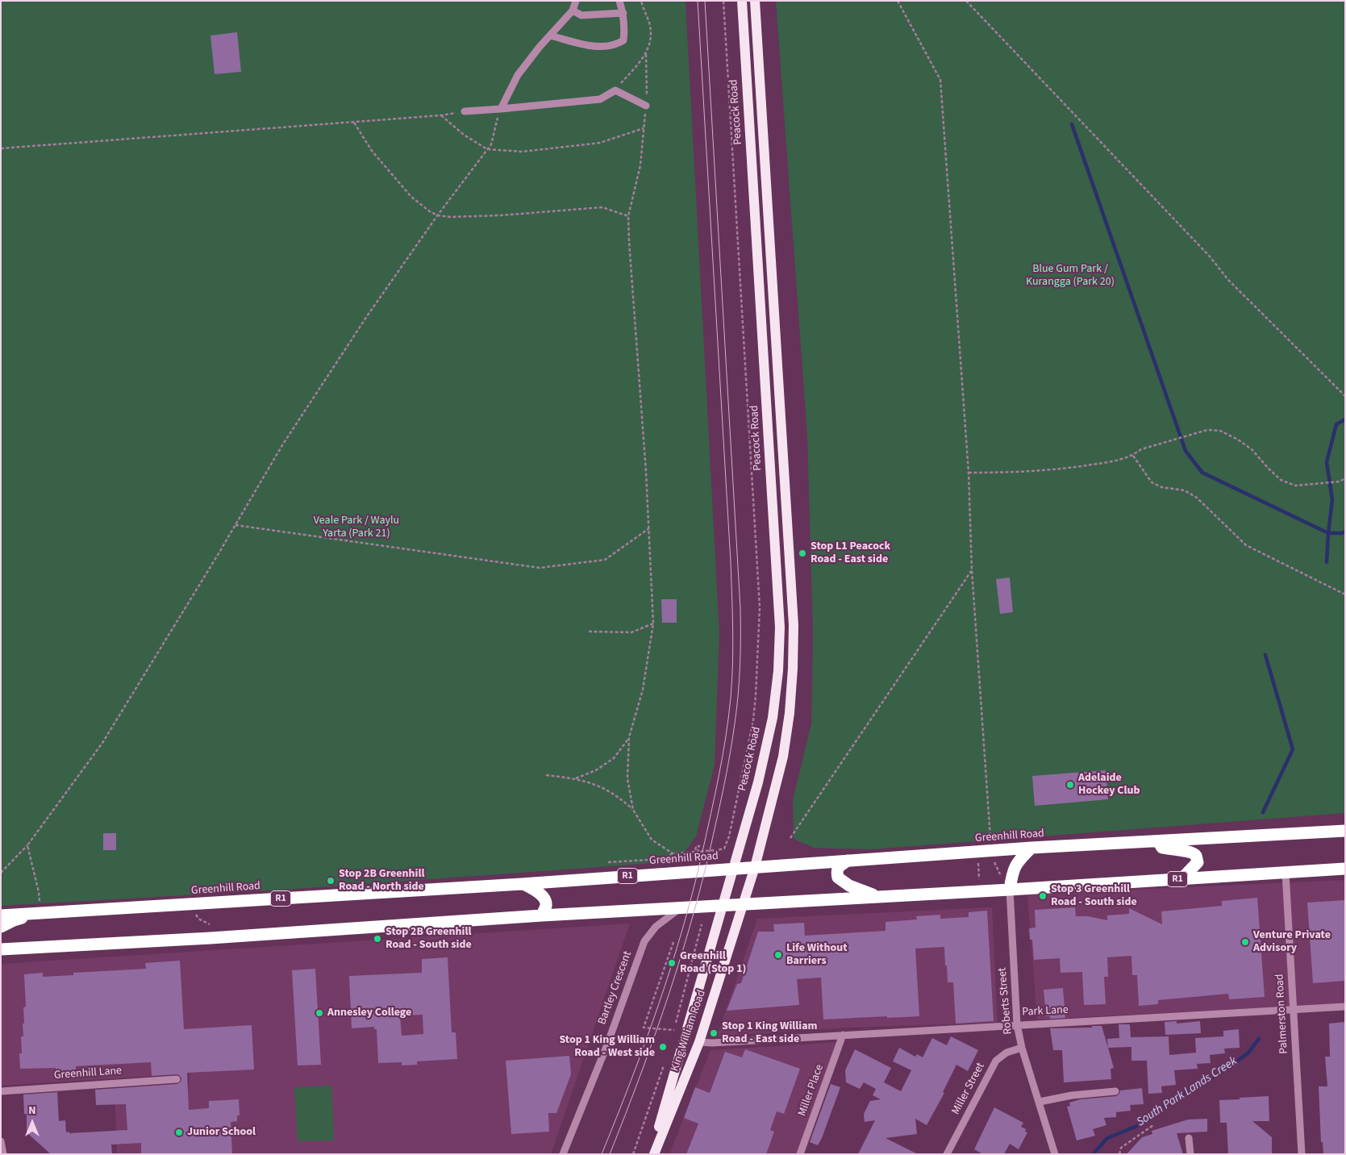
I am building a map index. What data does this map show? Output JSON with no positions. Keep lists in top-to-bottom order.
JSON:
{
  "streets": {
    "highway": ["Greenhill Road", "R1"],
    "main road": ["Peacock Road", "King William Road"],
    "street": [
      "Bartley Crescent",
      "Roberts Street",
      "Park Lane",
      "Palmerston Road",
      "Greenhill Lane",
      "Miller Street",
      "Miller Place"
    ]
  },
  "crossings": [
    ["Peacock Road", "Greenhill Road"],
    ["Peacock Road", "King William Road"],
    ["Greenhill Road", "King William Road"],
    ["R1", "Bartley Crescent"],
    ["R1", "Roberts Street"],
    ["R1", "Palmerston Road"],
    ["R1", "King William Road"],
    ["Roberts Street", "Park Lane"],
    ["Roberts Street", "Miller Street"],
    ["Park Lane", "Palmerston Road"],
    ["Park Lane", "King William Road"],
    ["Park Lane", "Miller Place"]
  ],
  "water": ["South Park Lands Creek"],
  "parks": ["Blue Gum Park / Kurangga (Park 20)", "Veale Park / Waylu Yarta (Park 21)"],
  "places": [
    "Stop L1 Peacock Road - East side",
    "Adelaide Hockey Club",
    "Stop 2B Greenhill Road - North side",
    "Stop 3 Greenhill Road - South side",
    "Stop 2B Greenhill Road - South side",
    "Venture Private Advisory",
    "Life Without Barriers",
    "Greenhill Road (Stop 1)",
    "Annesley College",
    "Stop 1 King William Road - East side",
    "Stop 1 King William Road - West side",
    "Junior School"
  ],
  "north": "top"
}
